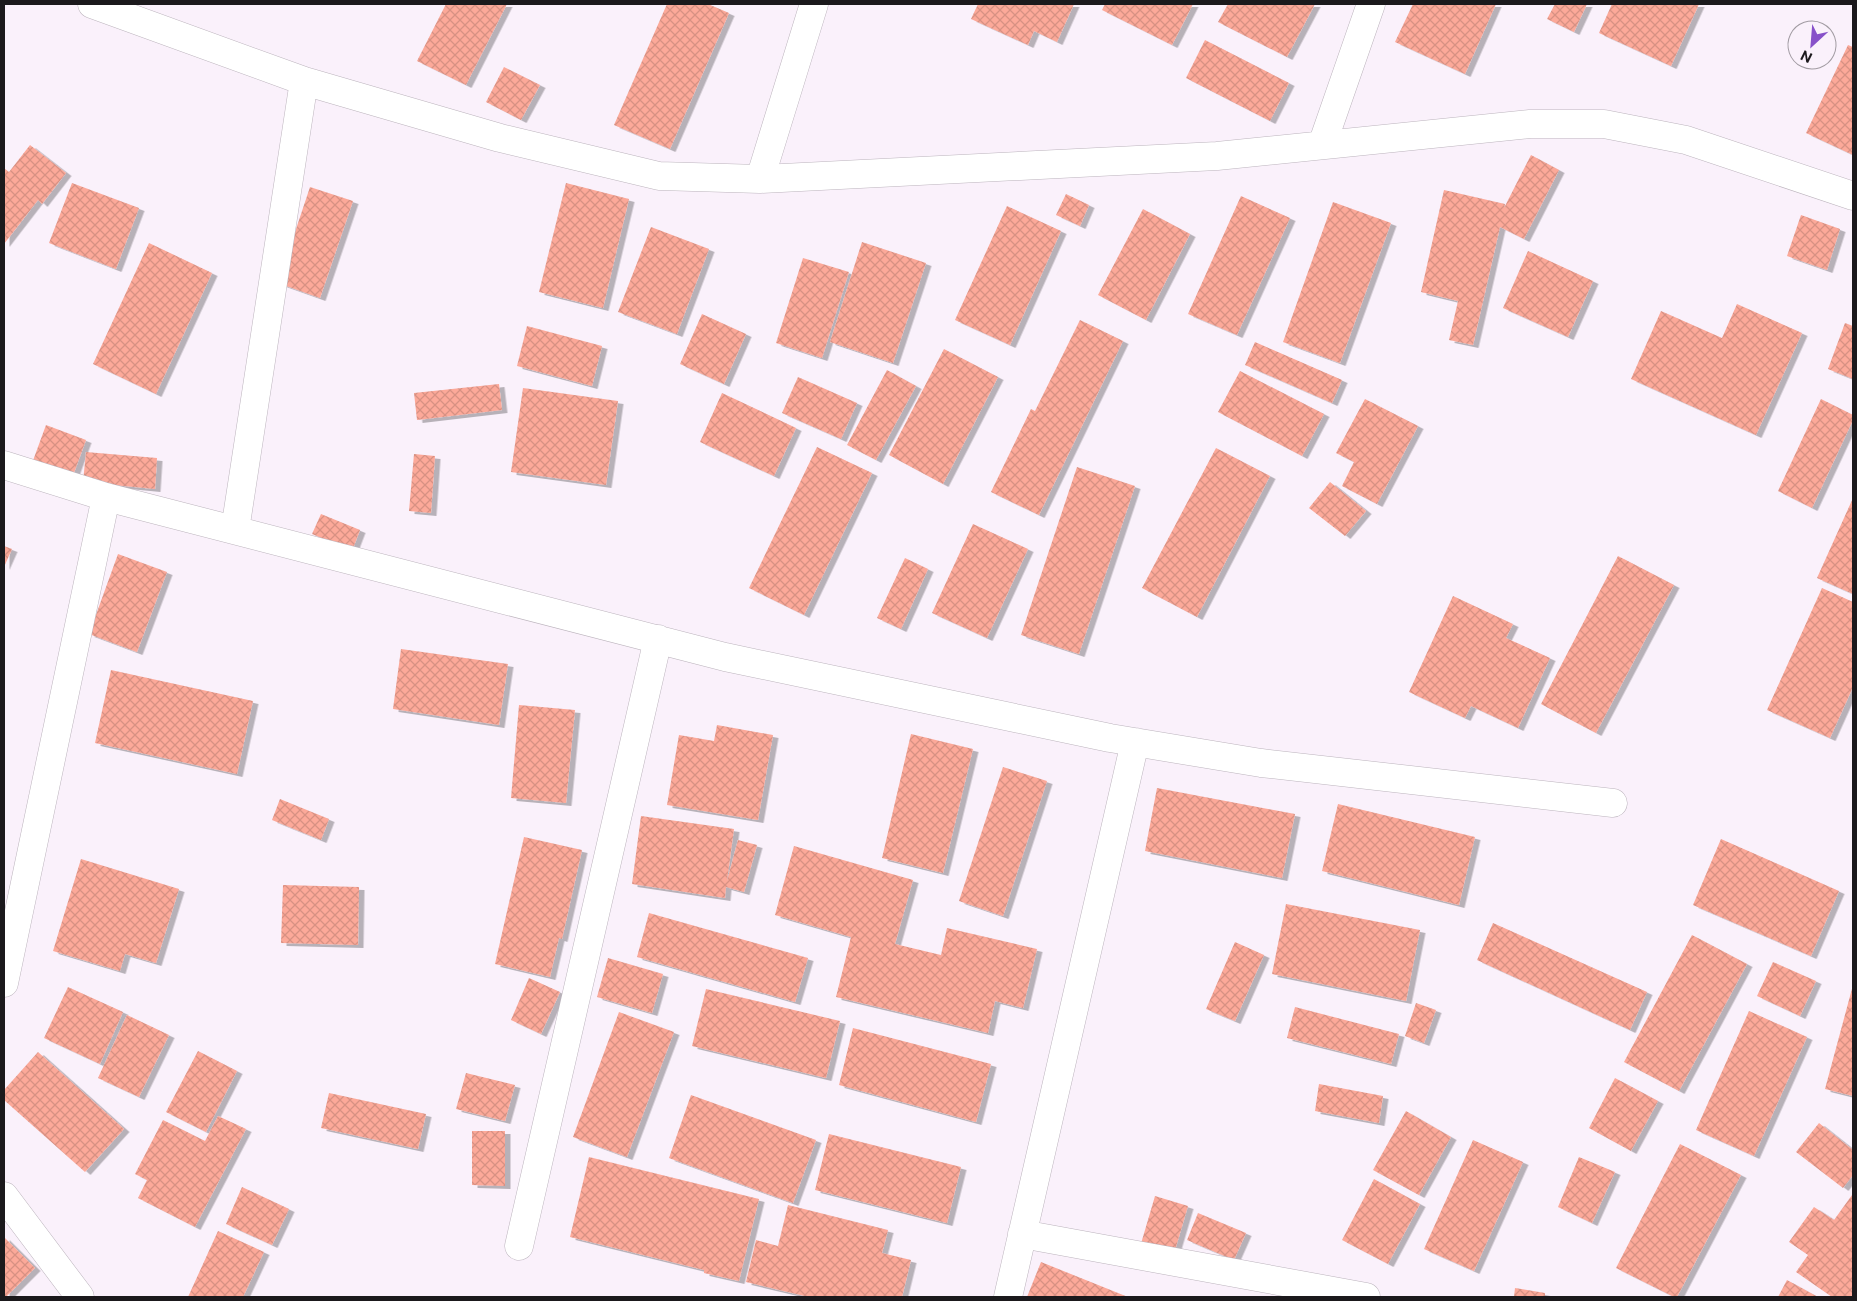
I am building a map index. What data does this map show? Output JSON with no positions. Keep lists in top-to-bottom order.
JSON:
{
  "north": "bottom left"
}
